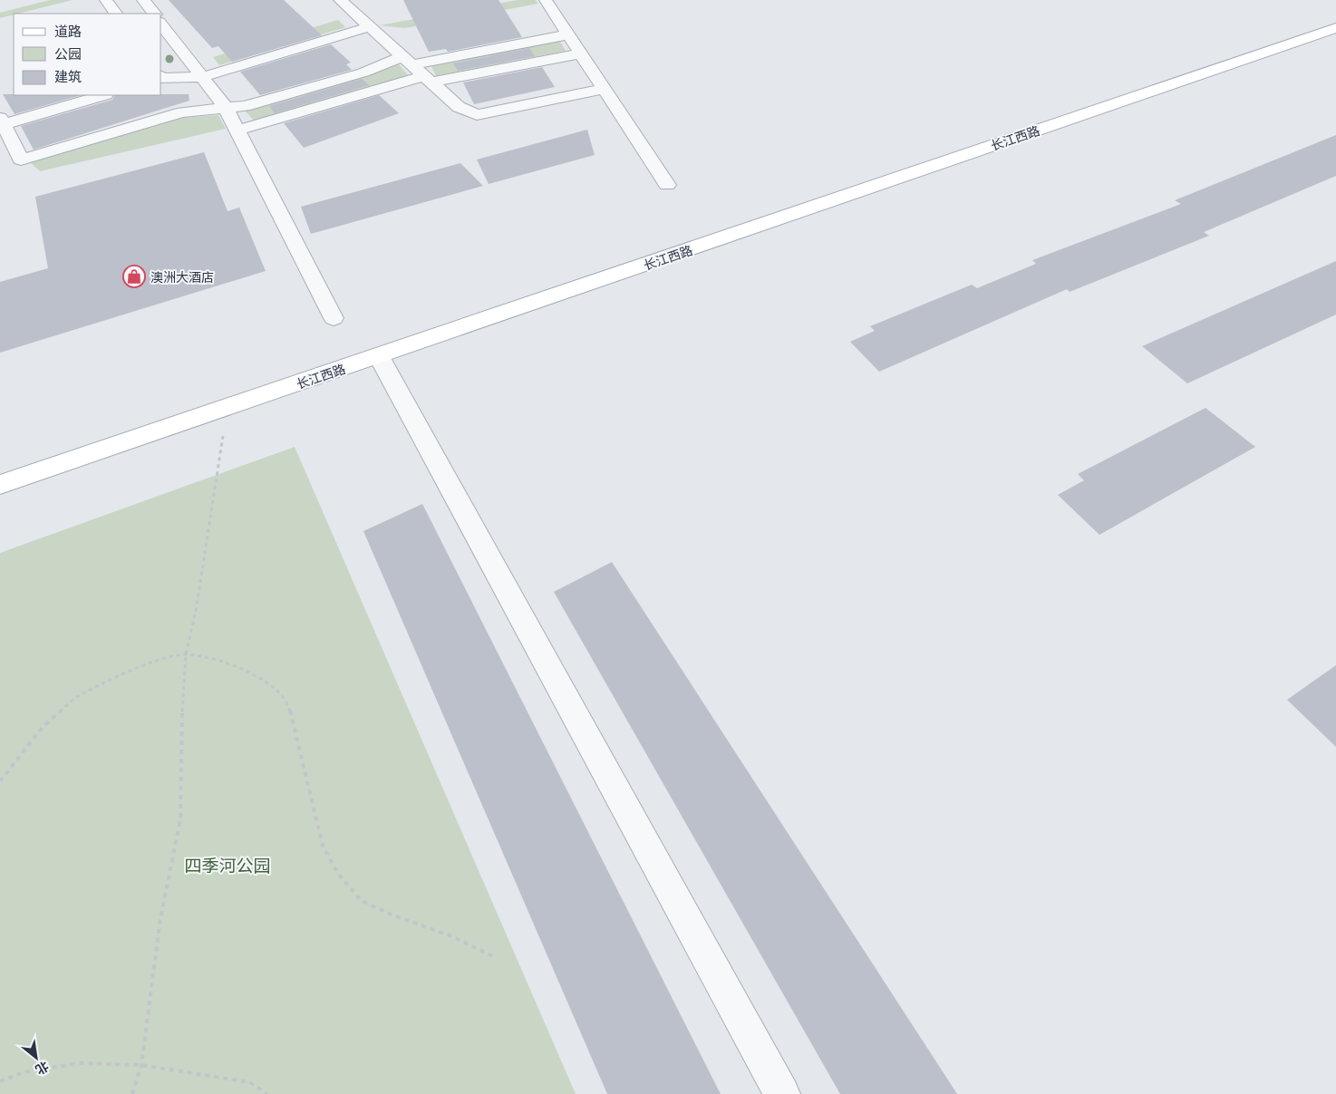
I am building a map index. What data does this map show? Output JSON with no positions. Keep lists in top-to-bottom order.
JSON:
{
  "streets": {
    "main road": ["长江西路"]
  },
  "parks": ["四季河公园"],
  "places": {
    "shop": ["澳洲大酒店"]
  },
  "legend": ["道路", "公园", "建筑"],
  "north": "bottom right"
}
